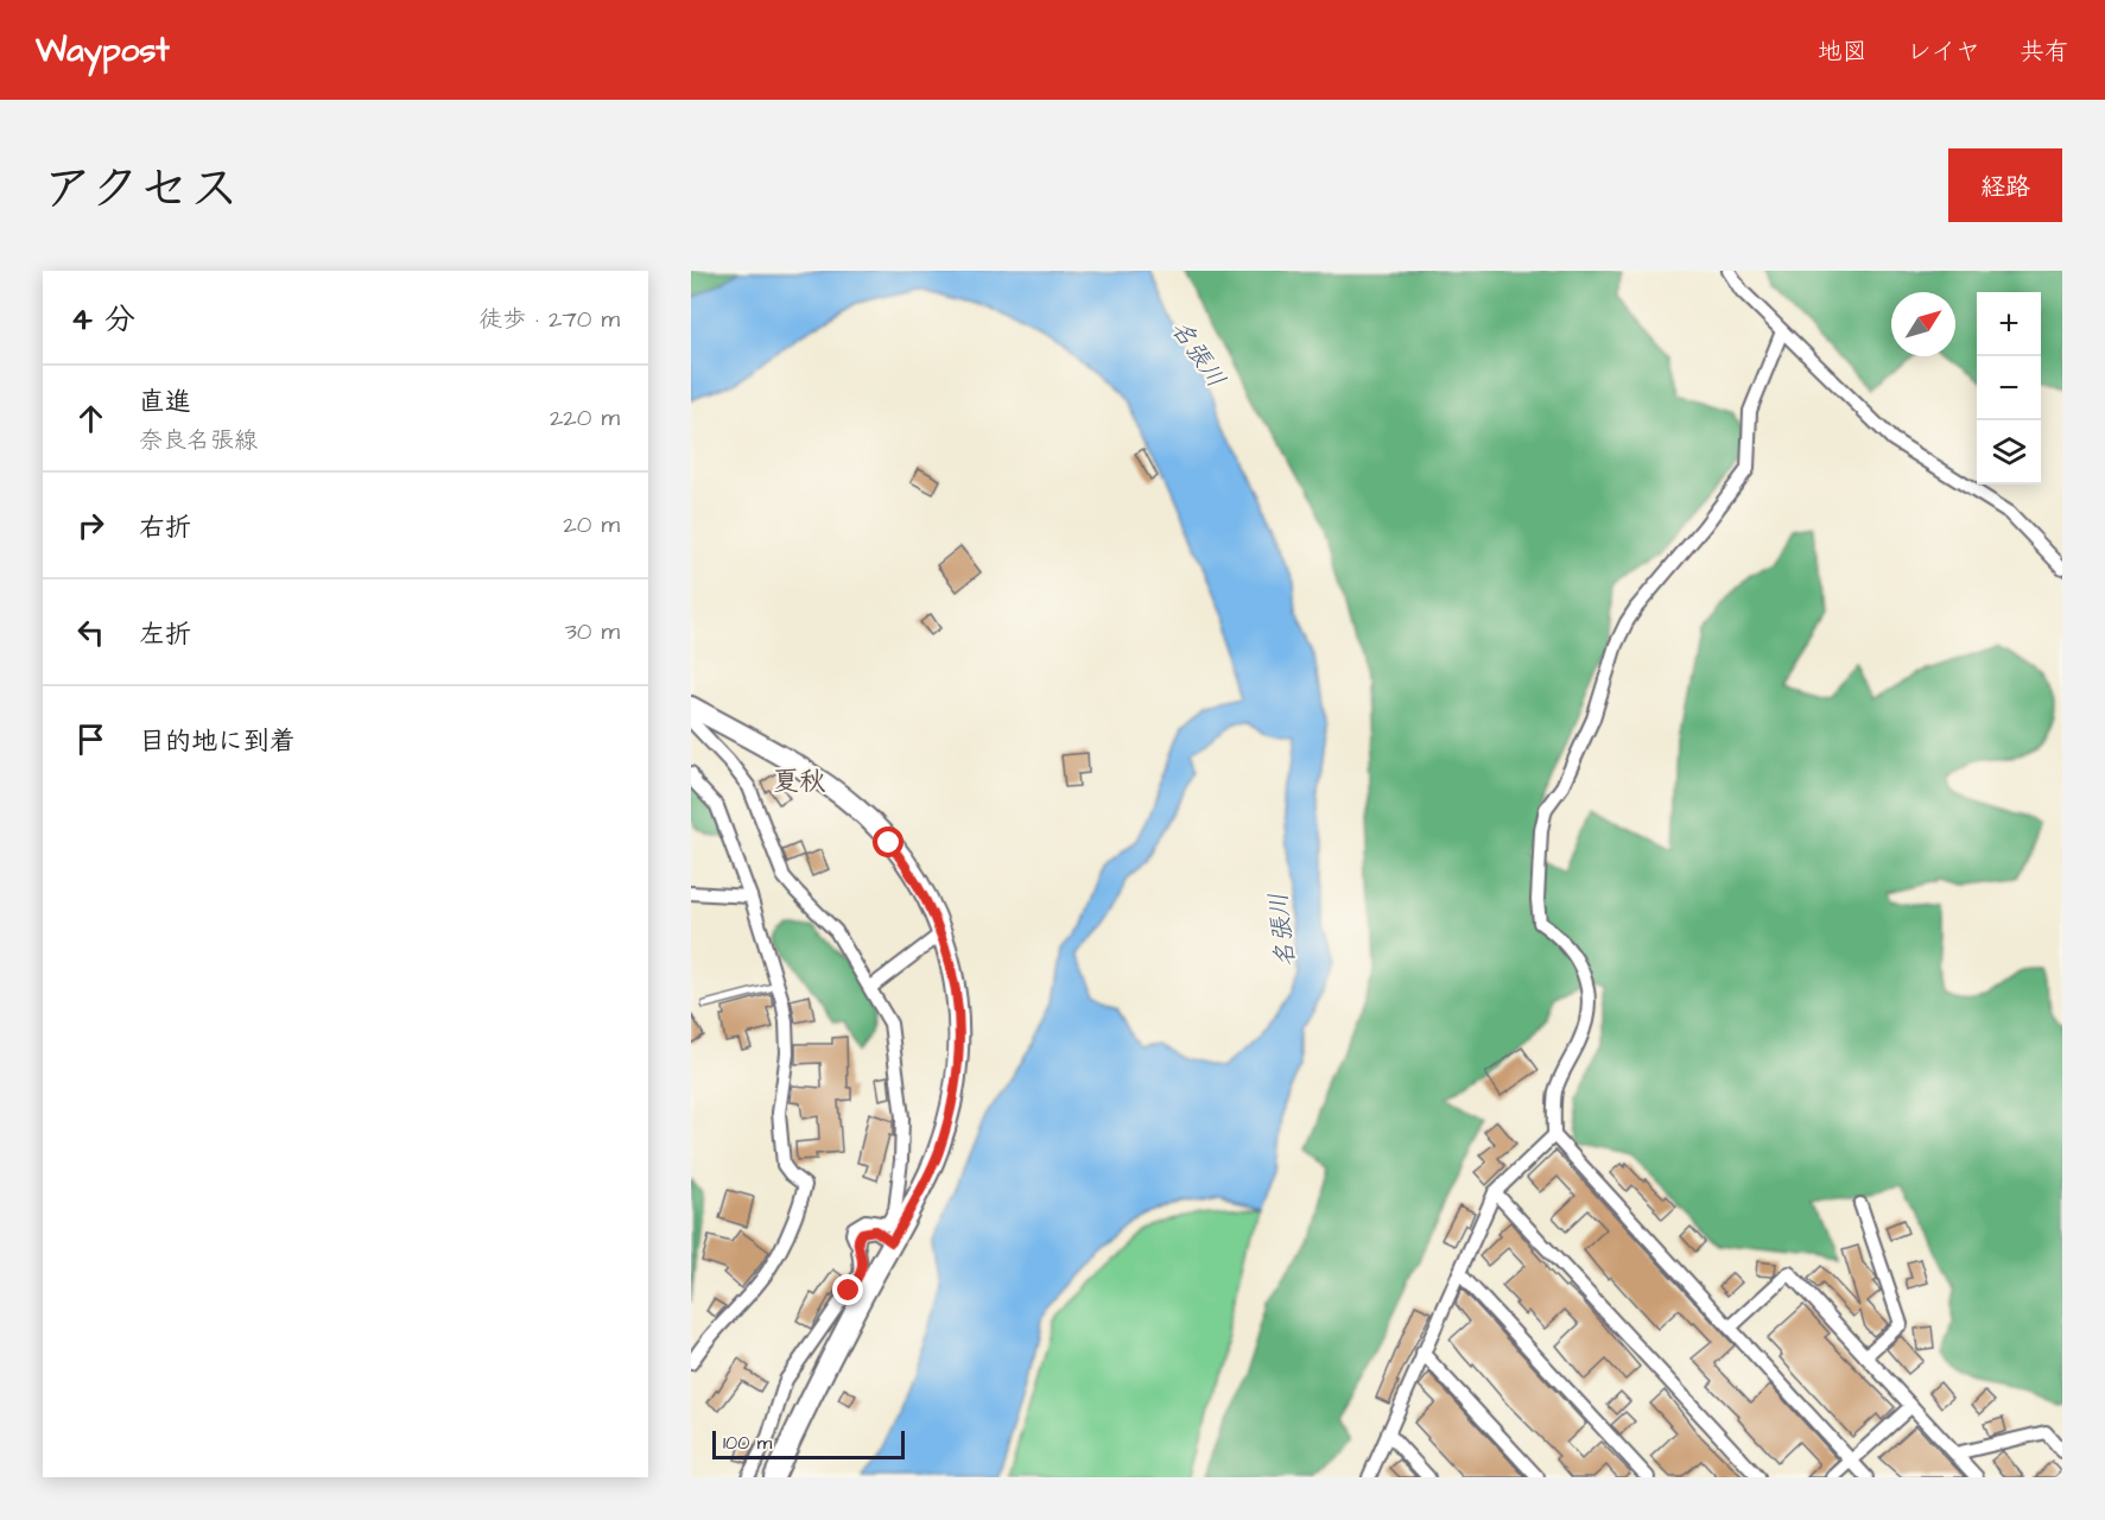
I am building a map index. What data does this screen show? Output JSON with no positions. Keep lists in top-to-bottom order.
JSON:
{
  "districts": ["夏秋"],
  "water": ["名張川"],
  "scale_bar": "100 m",
  "north": "top right",
  "page": {
    "header": "Waypost",
    "nav": ["地図", "レイヤ", "共有"],
    "title": "アクセス",
    "buttons": "経路",
    "heading": ["4 分", "徒歩 · 270 m"],
    "map_buttons": ["+", "−"],
    "list": [
      ["直進", "奈良名張線", "220 m"],
      ["右折", "20 m"],
      ["左折", "30 m"],
      "目的地に到着"
    ],
    "scale": "100 m"
  }
}
